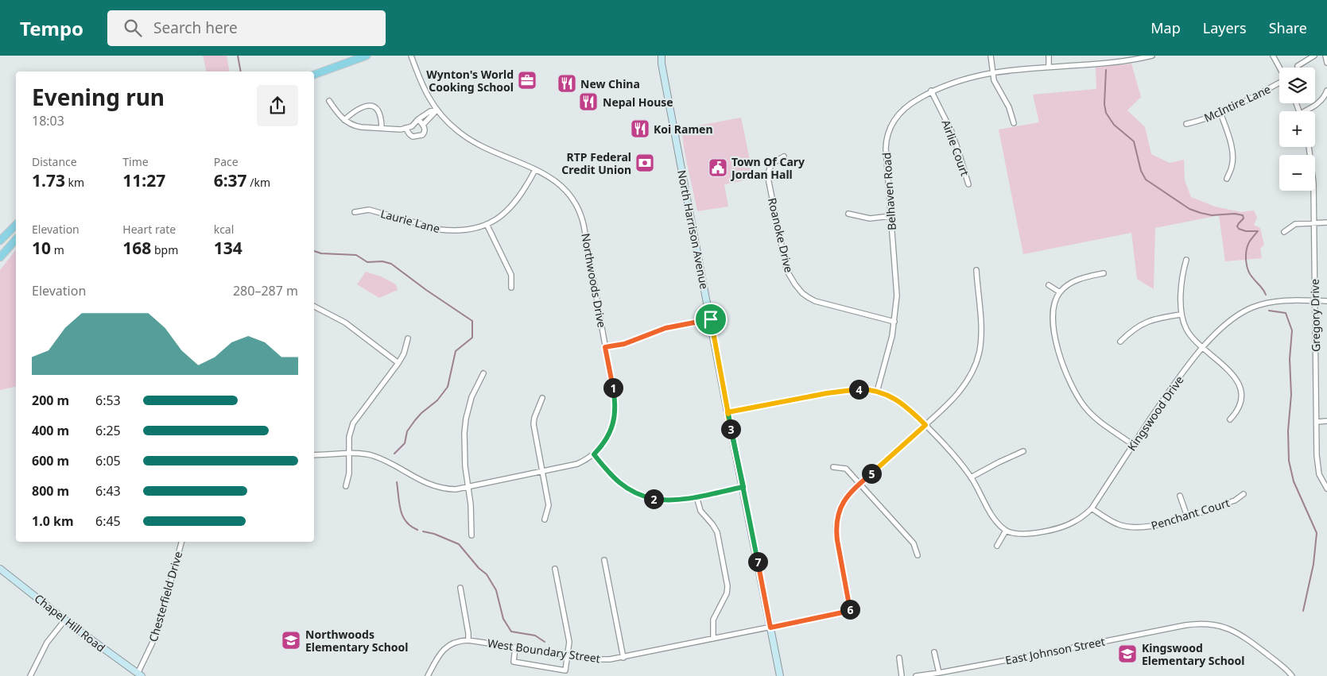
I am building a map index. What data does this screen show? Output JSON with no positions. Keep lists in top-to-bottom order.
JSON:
{
  "streets": {
    "main road": ["North Harrison Avenue", "Chapel Hill Road"],
    "street": [
      "McIntire Lane",
      "Airlie Court",
      "Belhaven Road",
      "Laurie Lane",
      "Roanoke Drive",
      "Northwoods Drive",
      "Gregory Drive",
      "Kingswood Drive",
      "Penchant Court",
      "Chesterfield Drive",
      "West Boundary Street",
      "East Johnson Street"
    ]
  },
  "crossings": [
    ["Airlie Court", "Belhaven Road"],
    ["Belhaven Road", "Roanoke Drive"],
    ["Laurie Lane", "Northwoods Drive"],
    ["North Harrison Avenue", "West Boundary Street"],
    ["Gregory Drive", "Kingswood Drive"],
    ["Kingswood Drive", "Penchant Court"],
    ["Chesterfield Drive", "Chapel Hill Road"]
  ],
  "places": {
    "office": ["Wynton's World Cooking School"],
    "restaurant": ["New China", "Nepal House", "Koi Ramen"],
    "bank": ["RTP Federal Credit Union"],
    "public building": ["Town Of Cary Jordan Hall"],
    "school or university": ["Northwoods Elementary School", "Kingswood Elementary School"]
  },
  "page": {
    "header": "Tempo",
    "search": "Search here",
    "nav": ["Map", "Layers", "Share"],
    "map_buttons": ["+", "−"],
    "heading": ["Evening run", "18:03"],
    "stats": [
      ["Distance", "1.73 km"],
      ["Time", "11:27"],
      ["Pace", "6:37 /km"],
      ["Elevation", "10 m"],
      ["Heart rate", "168 bpm"],
      ["kcal", "134"]
    ],
    "chart": ["Elevation", "280–287 m"],
    "pins": [
      "1",
      "4",
      "3",
      "5",
      "2",
      "7",
      "6"
    ],
    "list": [
      {
        "name": "200 m",
        "note": "6:53"
      },
      {
        "name": "400 m",
        "note": "6:25"
      },
      {
        "name": "600 m",
        "note": "6:05"
      },
      {
        "name": "800 m",
        "note": "6:43"
      },
      {
        "name": "1.0 km",
        "note": "6:45"
      }
    ]
  }
}
